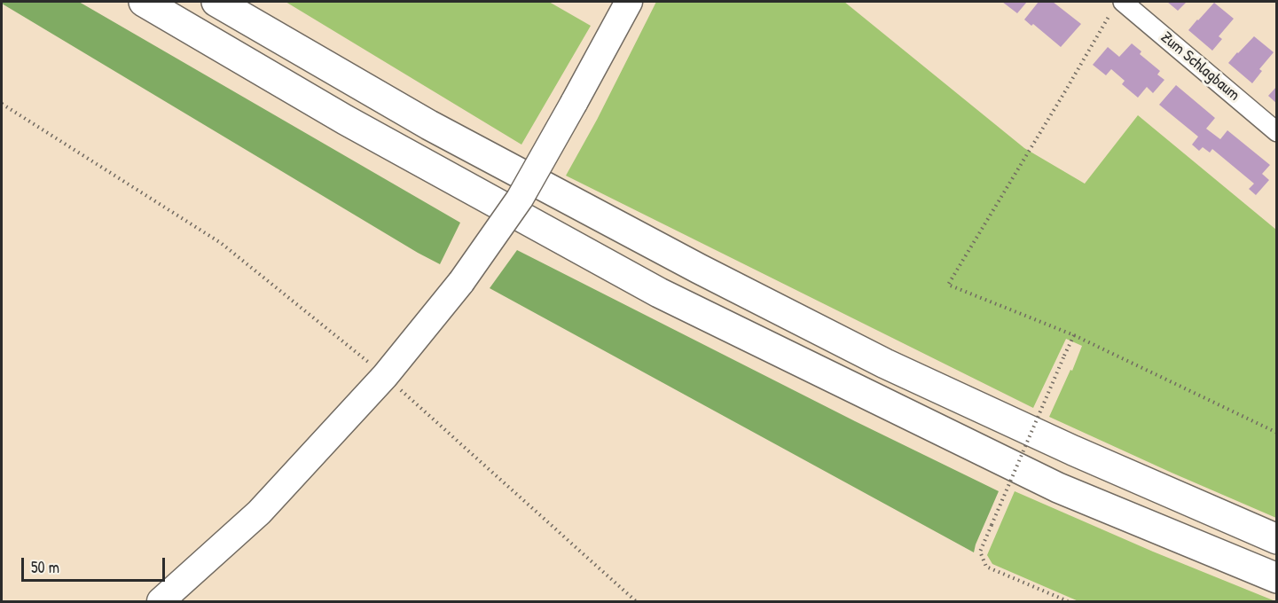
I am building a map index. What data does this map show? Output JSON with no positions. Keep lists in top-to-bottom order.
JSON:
{
  "streets": {
    "street": ["Zum Schlagbaum"]
  },
  "scale_bar": "50 m"
}
